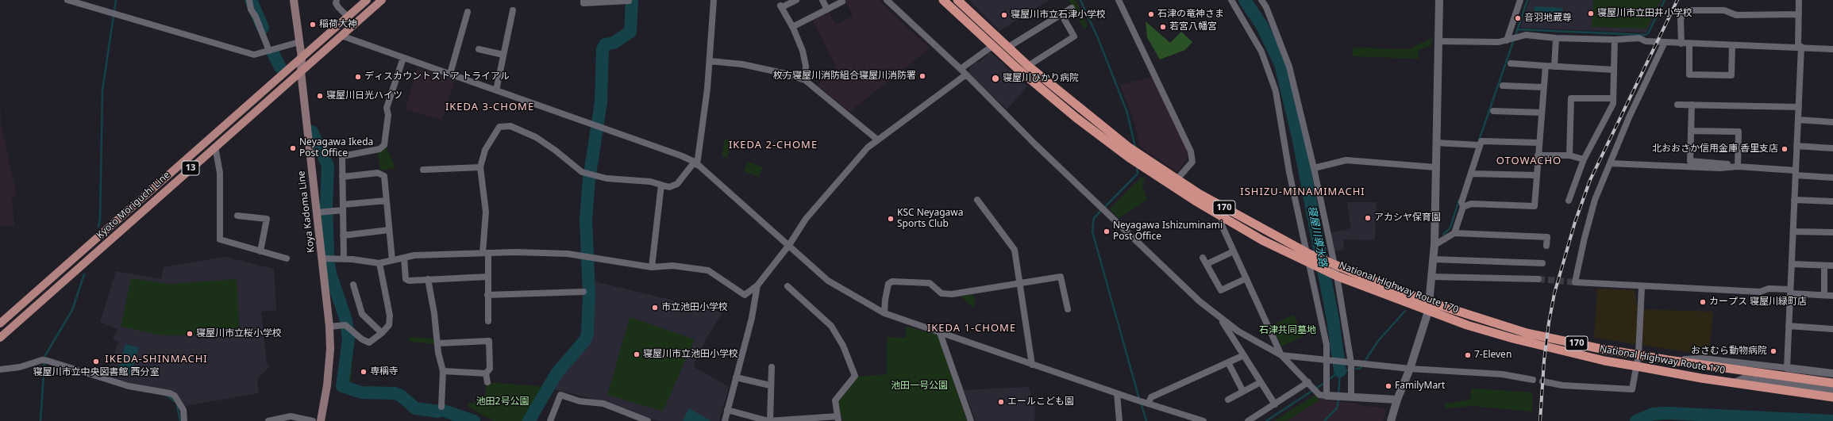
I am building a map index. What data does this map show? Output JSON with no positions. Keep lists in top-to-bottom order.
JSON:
{
  "streets": {
    "highway": ["170", "National Highway Route 170"],
    "main road": ["13", "Kyoto Moriguchi Line", "Koya Kadoma Line"]
  },
  "crossings": [
    ["Kyoto Moriguchi Line", "Koya Kadoma Line"]
  ],
  "districts": [
    "IKEDA 3-CHOME",
    "IKEDA 2-CHOME",
    "OTOWACHO",
    "ISHIZU-MINAMIMACHI",
    "IKEDA 1-CHOME",
    "IKEDA-SHINMACHI"
  ],
  "water": ["寝屋川導水路"],
  "parks": ["石津共同墓地", "池田一号公園", "池田2号公園"],
  "places": [
    "寝屋川市立田井小学校",
    "石津の竜神さま",
    "寝屋川市立石津小学校",
    "音羽地蔵尊",
    "稲荷大神",
    "若宮八幡宮",
    "枚方寝屋川消防組合寝屋川消防署",
    "ディスカウントストア トライアル",
    "寝屋川ひかり病院",
    "寝屋川日光ハイツ",
    "Neyagawa Ikeda Post Office",
    "北おおさか信用金庫 香里支店",
    "アカシヤ保育園",
    "KSC Neyagawa Sports Club",
    "Neyagawa Ishizuminami Post Office",
    "カープス 寝屋川緑町店",
    "市立池田小学校",
    "寝屋川市立桜小学校",
    "おさむら動物病院",
    "寝屋川市立池田小学校",
    "7-Eleven",
    "寝屋川市立中央図書館 西分室",
    "専稱寺",
    "FamilyMart",
    "エールこども園"
  ]
}
